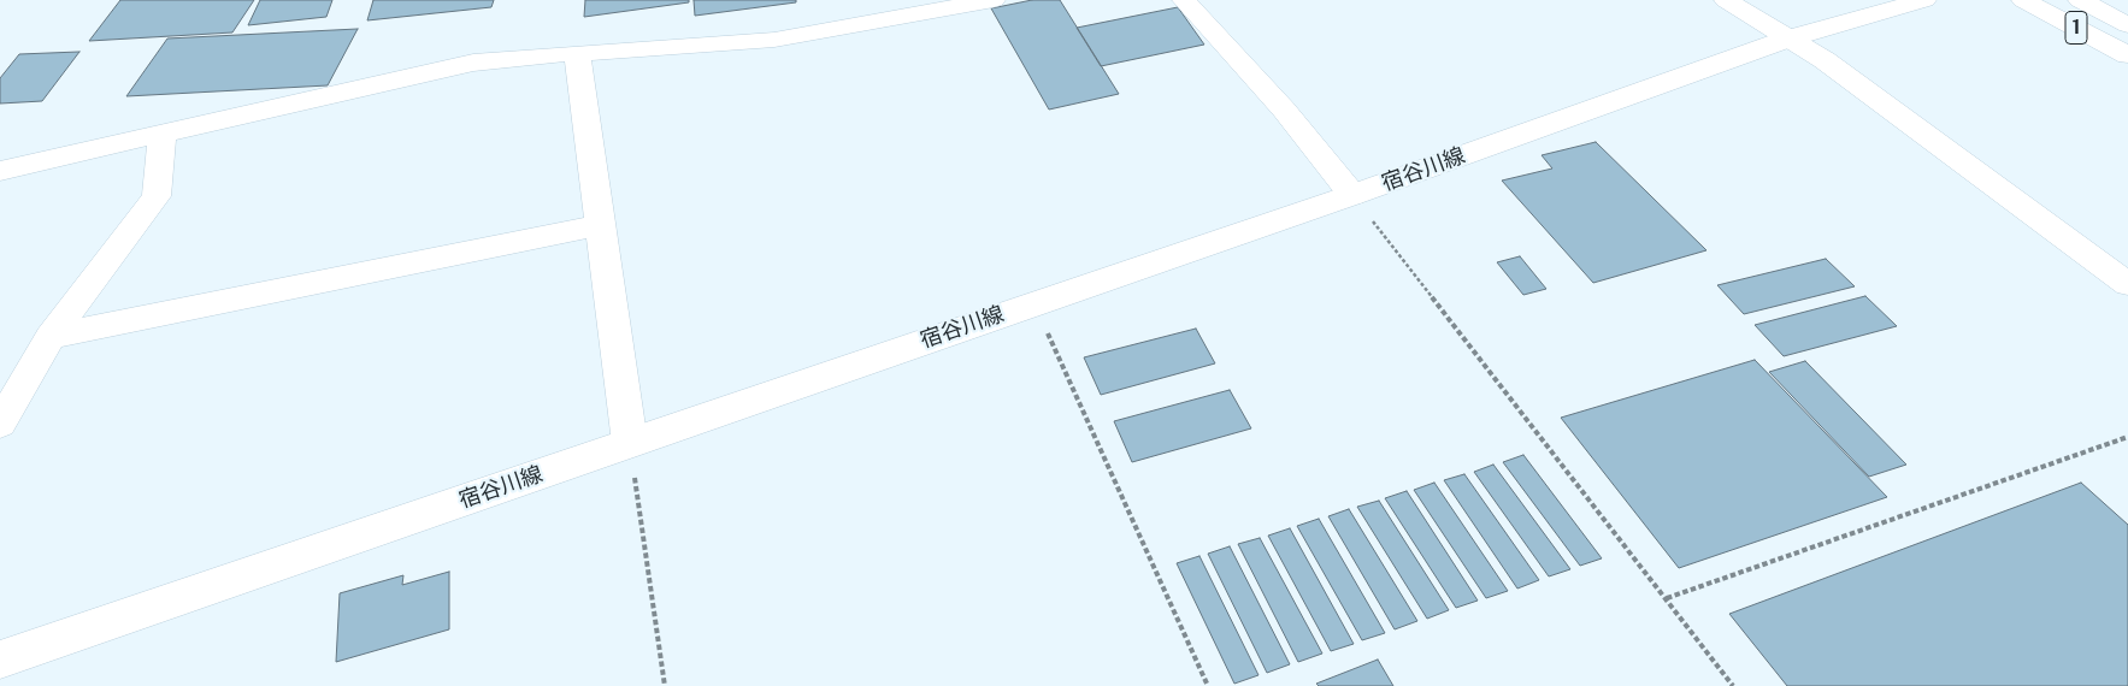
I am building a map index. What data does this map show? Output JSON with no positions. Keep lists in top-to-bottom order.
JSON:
{
  "streets": {
    "main road": ["1", "宿谷川線"]
  }
}
